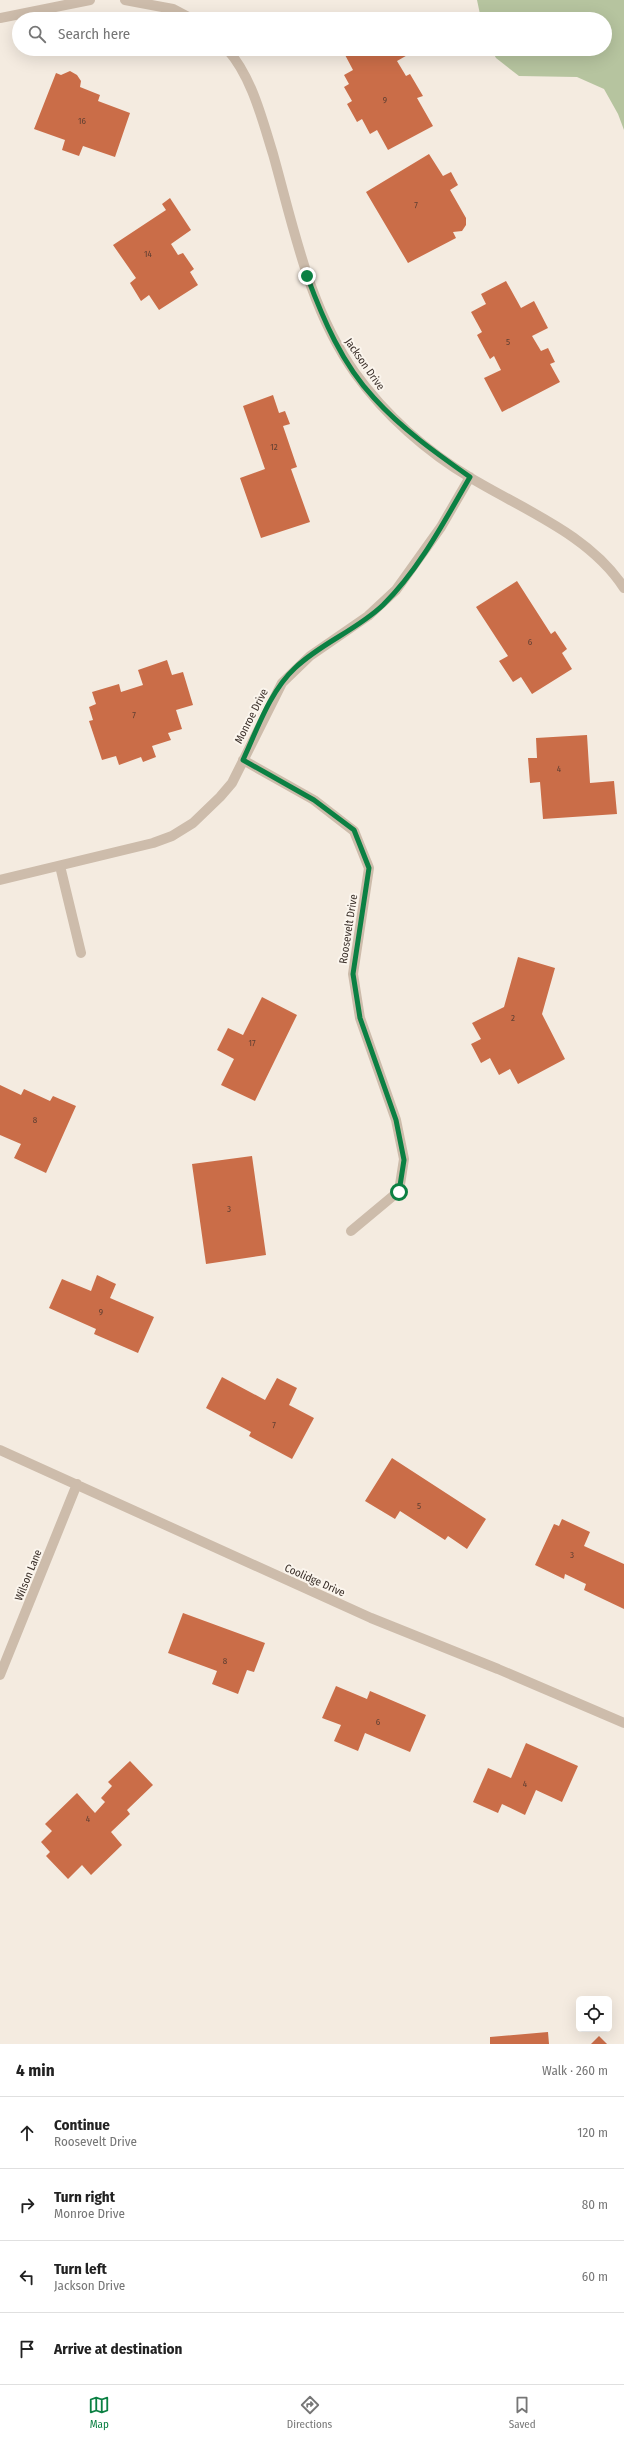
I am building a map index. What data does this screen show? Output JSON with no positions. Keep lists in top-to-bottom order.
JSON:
{
  "streets": {
    "street": [
      "Jackson Drive",
      "Monroe Drive",
      "Roosevelt Drive",
      "Wilson Lane",
      "Coolidge Drive"
    ]
  },
  "crossings": [
    ["Jackson Drive", "Monroe Drive"],
    ["Monroe Drive", "Roosevelt Drive"],
    ["Wilson Lane", "Coolidge Drive"]
  ],
  "house_numbers": [
    "9",
    "16",
    "7",
    "14",
    "5",
    "12",
    "6",
    "7",
    "4",
    "2",
    "17",
    "8",
    "3",
    "9",
    "7",
    "5",
    "3",
    "8",
    "6",
    "4",
    "4"
  ],
  "page": {
    "search": "Search here",
    "heading": ["4 min", "Walk · 260 m"],
    "list": [
      ["Continue", "Roosevelt Drive", "120 m"],
      ["Turn right", "Monroe Drive", "80 m"],
      ["Turn left", "Jackson Drive", "60 m"],
      "Arrive at destination"
    ],
    "nav": ["Map", "Directions", "Saved"]
  }
}
